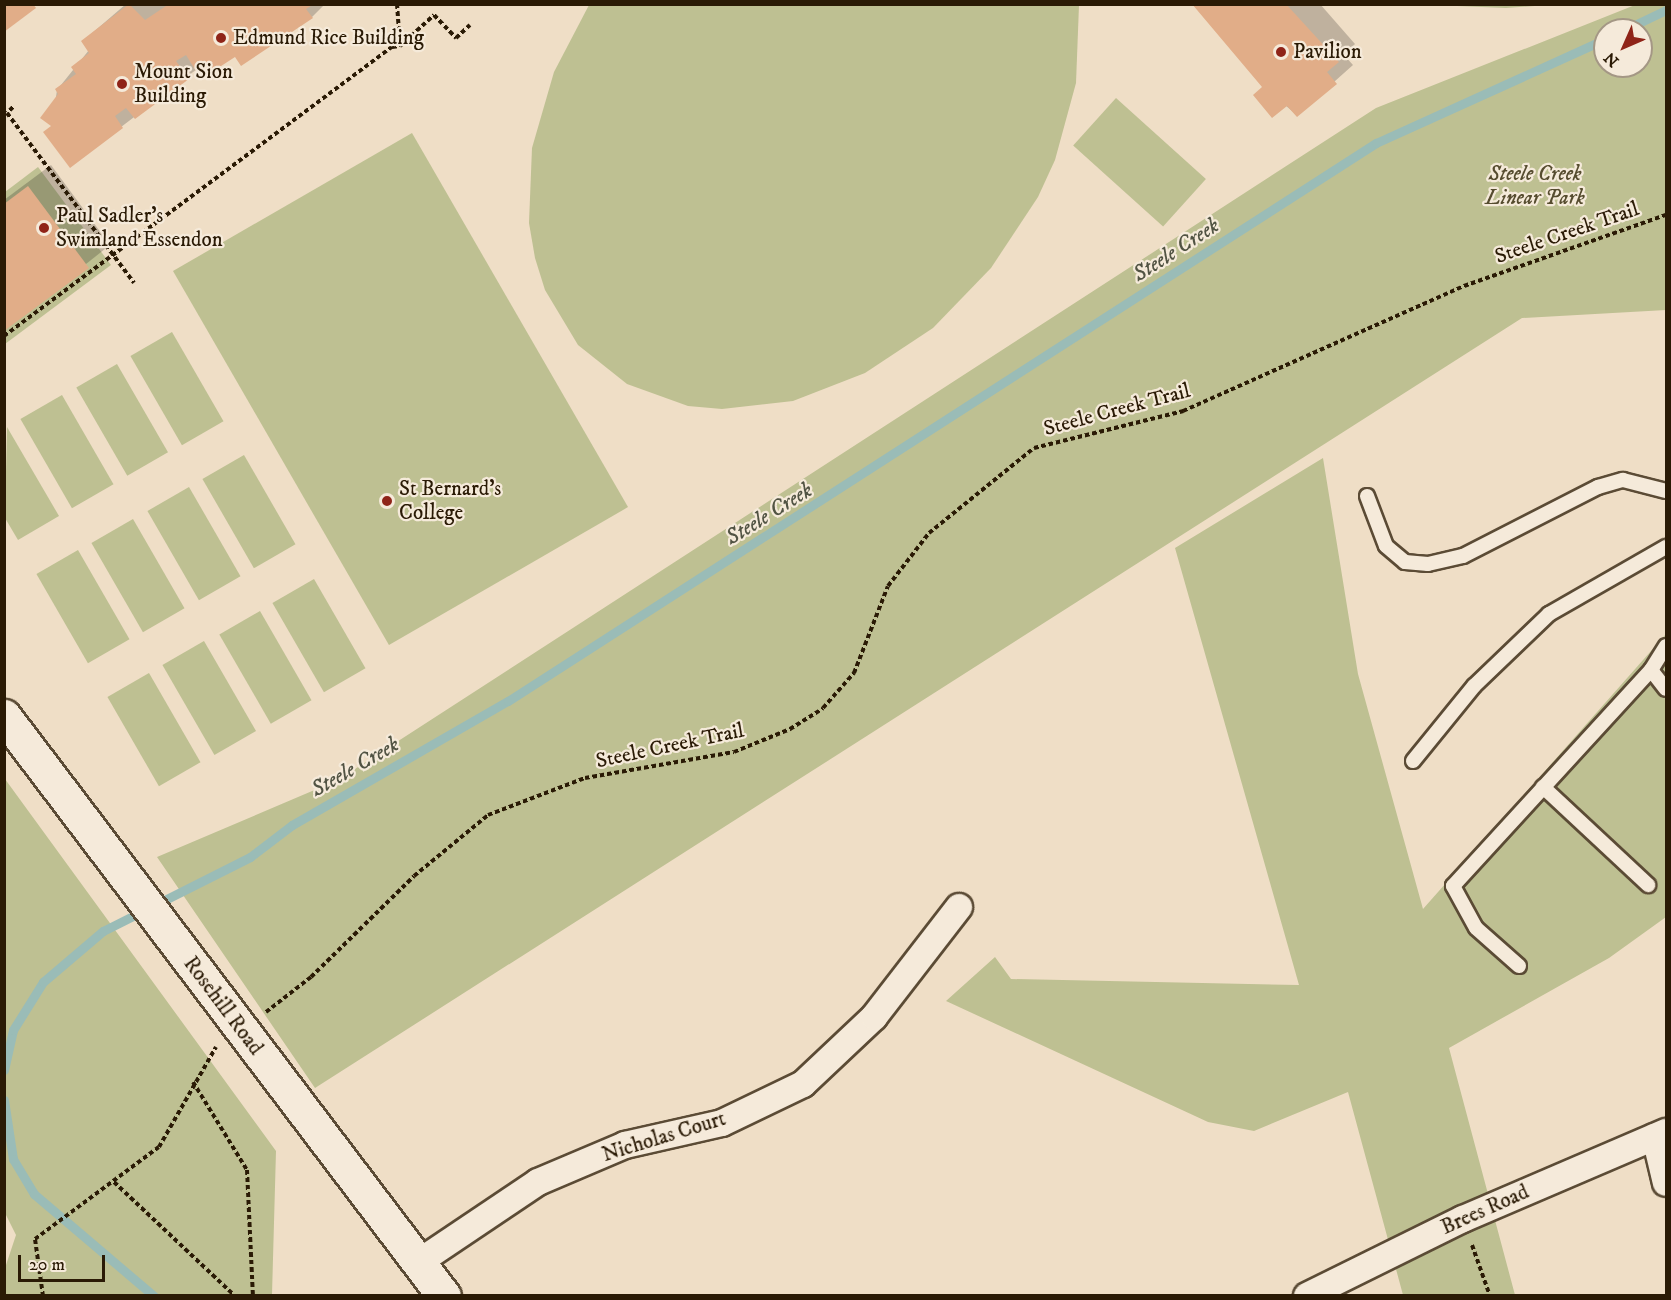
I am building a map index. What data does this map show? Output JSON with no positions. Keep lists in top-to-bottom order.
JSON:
{
  "streets": {
    "street": ["Rosehill Road", "Nicholas Court", "Brees Road"],
    "path": ["Steele Creek Trail"]
  },
  "crossings": [
    ["Steele Creek Trail", "Rosehill Road"],
    ["Rosehill Road", "Nicholas Court"]
  ],
  "water": ["Steele Creek"],
  "parks": ["Steele Creek Linear Park"],
  "places": [
    "Edmund Rice Building",
    "Pavilion",
    "Mount Sion Building",
    "Paul Sadler's Swimland Essendon",
    "St Bernard's College"
  ],
  "scale_bar": "20 m",
  "north": "bottom left"
}
